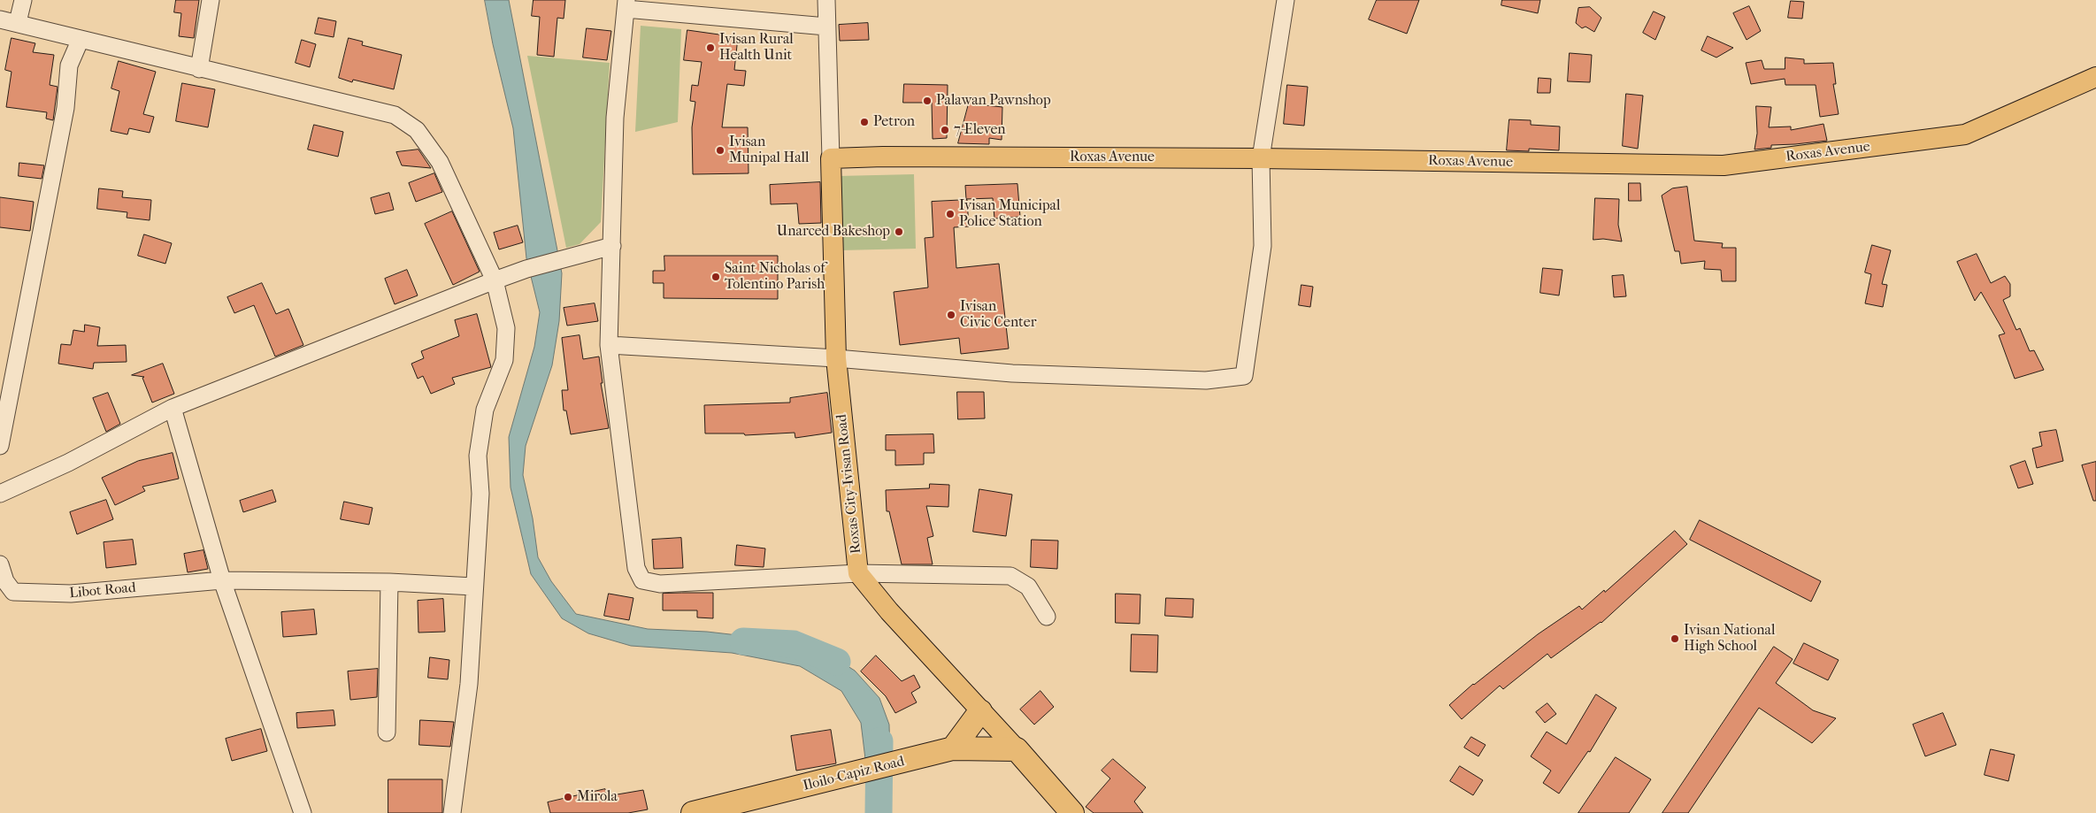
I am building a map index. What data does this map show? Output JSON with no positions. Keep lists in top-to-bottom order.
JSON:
{
  "streets": {
    "highway": ["Iloilo-Capiz Road"],
    "main road": ["Roxas Avenue", "Roxas City-Ivisan Road"],
    "street": ["Libot Road"]
  },
  "crossings": [
    ["Roxas Avenue", "Roxas City-Ivisan Road"],
    ["Roxas City-Ivisan Road", "Iloilo-Capiz Road"]
  ],
  "places": [
    "Ivisan Rural Health Unit",
    "Palawan Pawnshop",
    "Petron",
    "7-Eleven",
    "Ivisan Munipal Hall",
    "Ivisan Municipal Police Station",
    "Unarced Bakeshop",
    "Saint Nicholas of Tolentino Parish",
    "Ivisan Civic Center",
    "Ivisan National High School",
    "Mirola"
  ]
}
